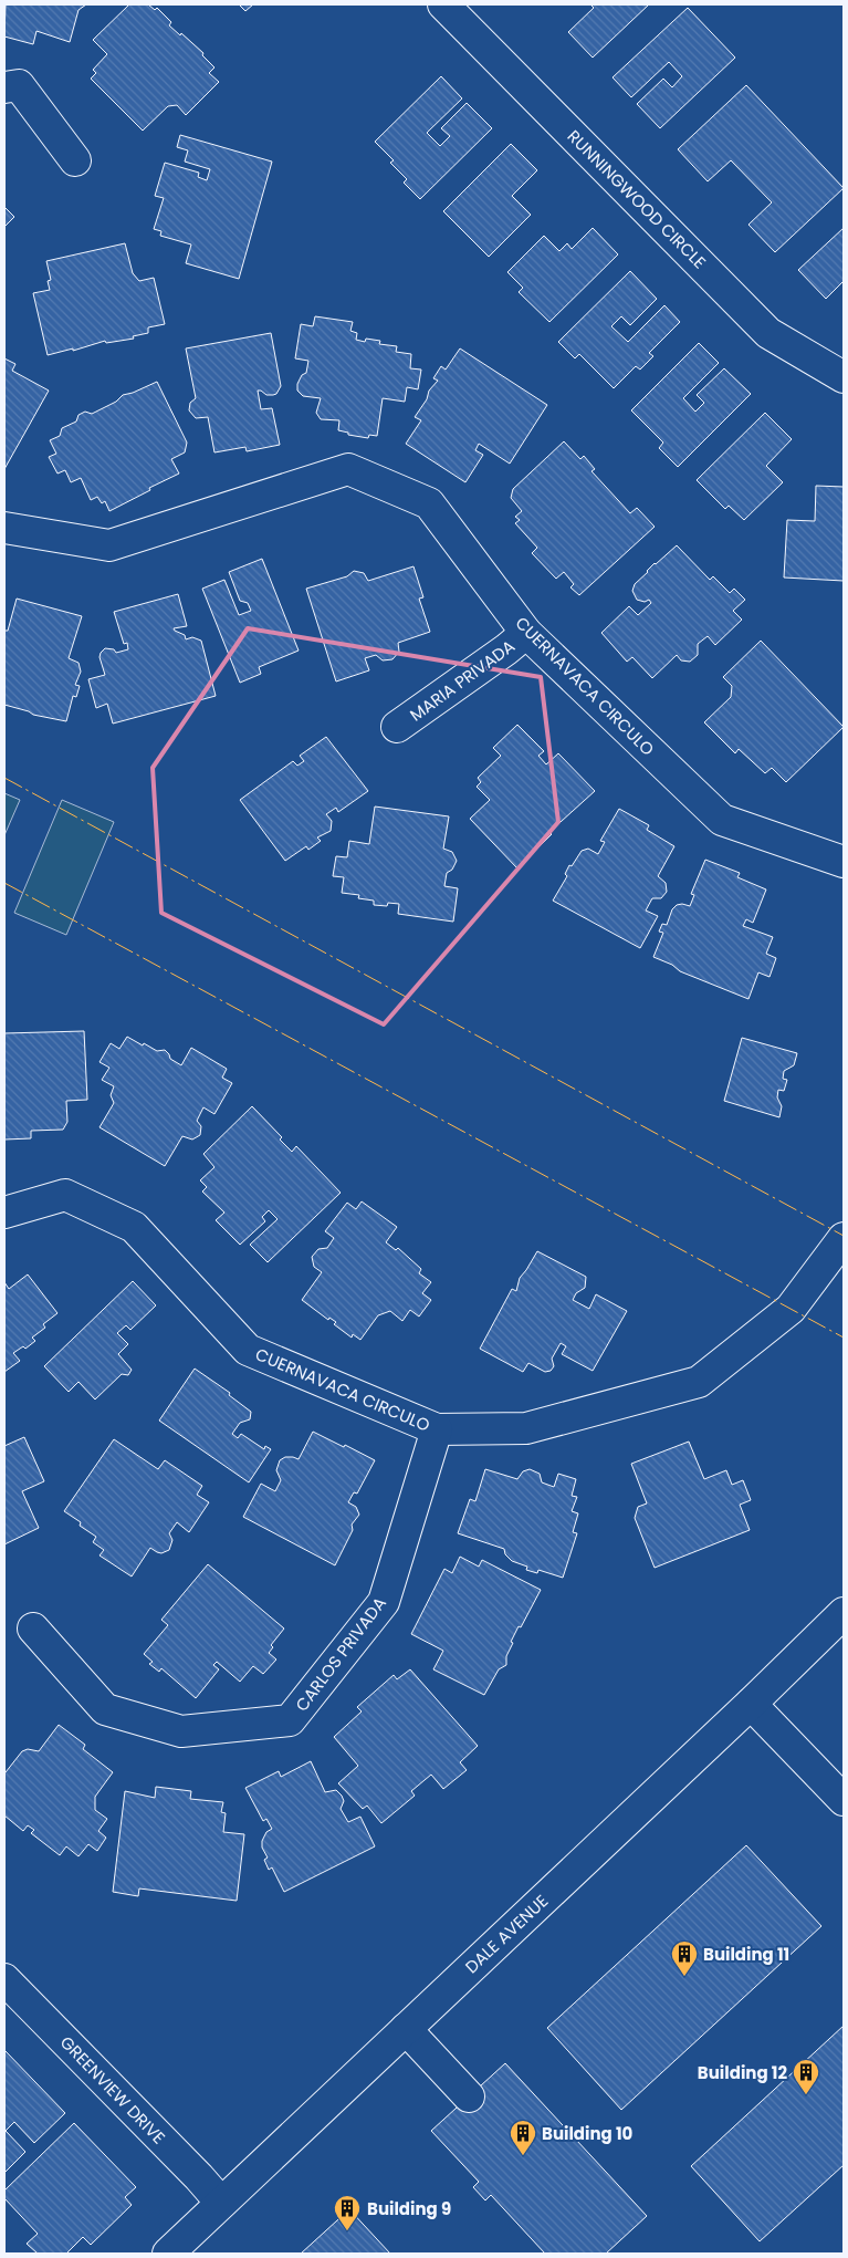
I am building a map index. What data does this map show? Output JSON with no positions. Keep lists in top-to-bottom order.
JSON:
{
  "streets": {
    "street": [
      "RUNNINGWOOD CIRCLE",
      "MARIA PRIVADA",
      "CUERNAVACA CIRCULO",
      "CARLOS PRIVADA",
      "DALE AVENUE",
      "GREENVIEW DRIVE"
    ]
  },
  "crossings": [
    ["MARIA PRIVADA", "CUERNAVACA CIRCULO"],
    ["CUERNAVACA CIRCULO", "CARLOS PRIVADA"],
    ["DALE AVENUE", "GREENVIEW DRIVE"]
  ],
  "places": {
    "building": [
      "Building 11",
      "Building 12",
      "Building 10",
      "Building 9"
    ]
  }
}
